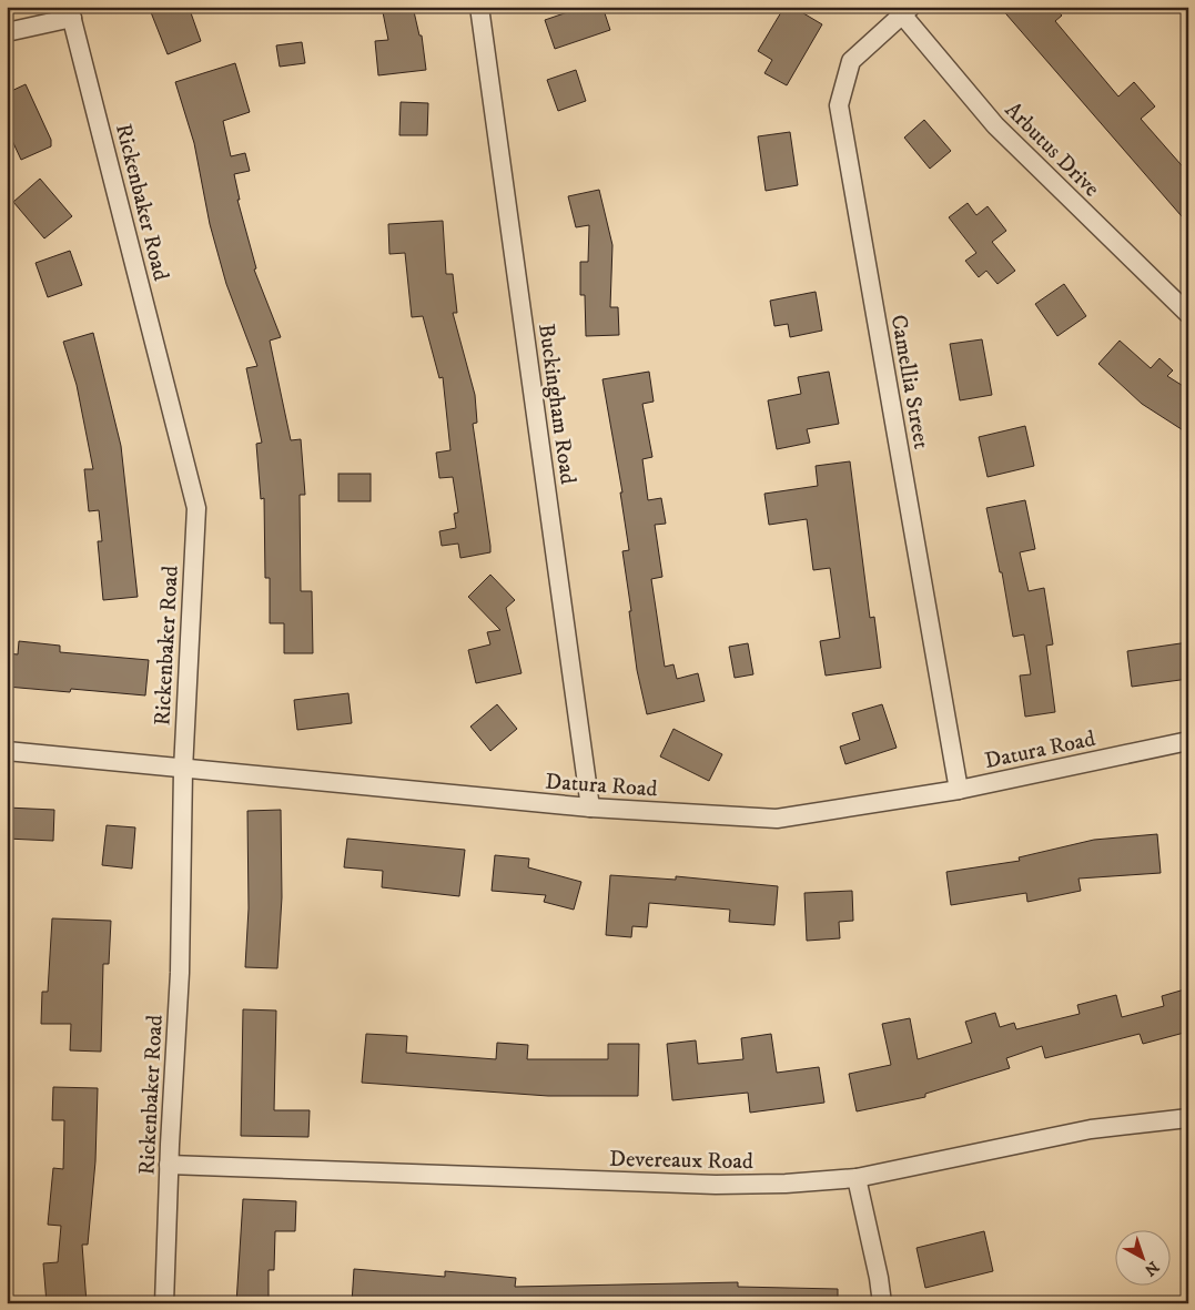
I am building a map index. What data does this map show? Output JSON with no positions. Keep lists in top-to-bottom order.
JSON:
{
  "streets": {
    "street": [
      "Arbutus Drive",
      "Rickenbaker Road",
      "Camellia Street",
      "Buckingham Road",
      "Datura Road",
      "Devereaux Road"
    ]
  },
  "crossings": [
    ["Arbutus Drive", "Camellia Street"],
    ["Rickenbaker Road", "Datura Road"],
    ["Rickenbaker Road", "Devereaux Road"],
    ["Camellia Street", "Datura Road"],
    ["Buckingham Road", "Datura Road"]
  ],
  "north": "bottom right"
}
